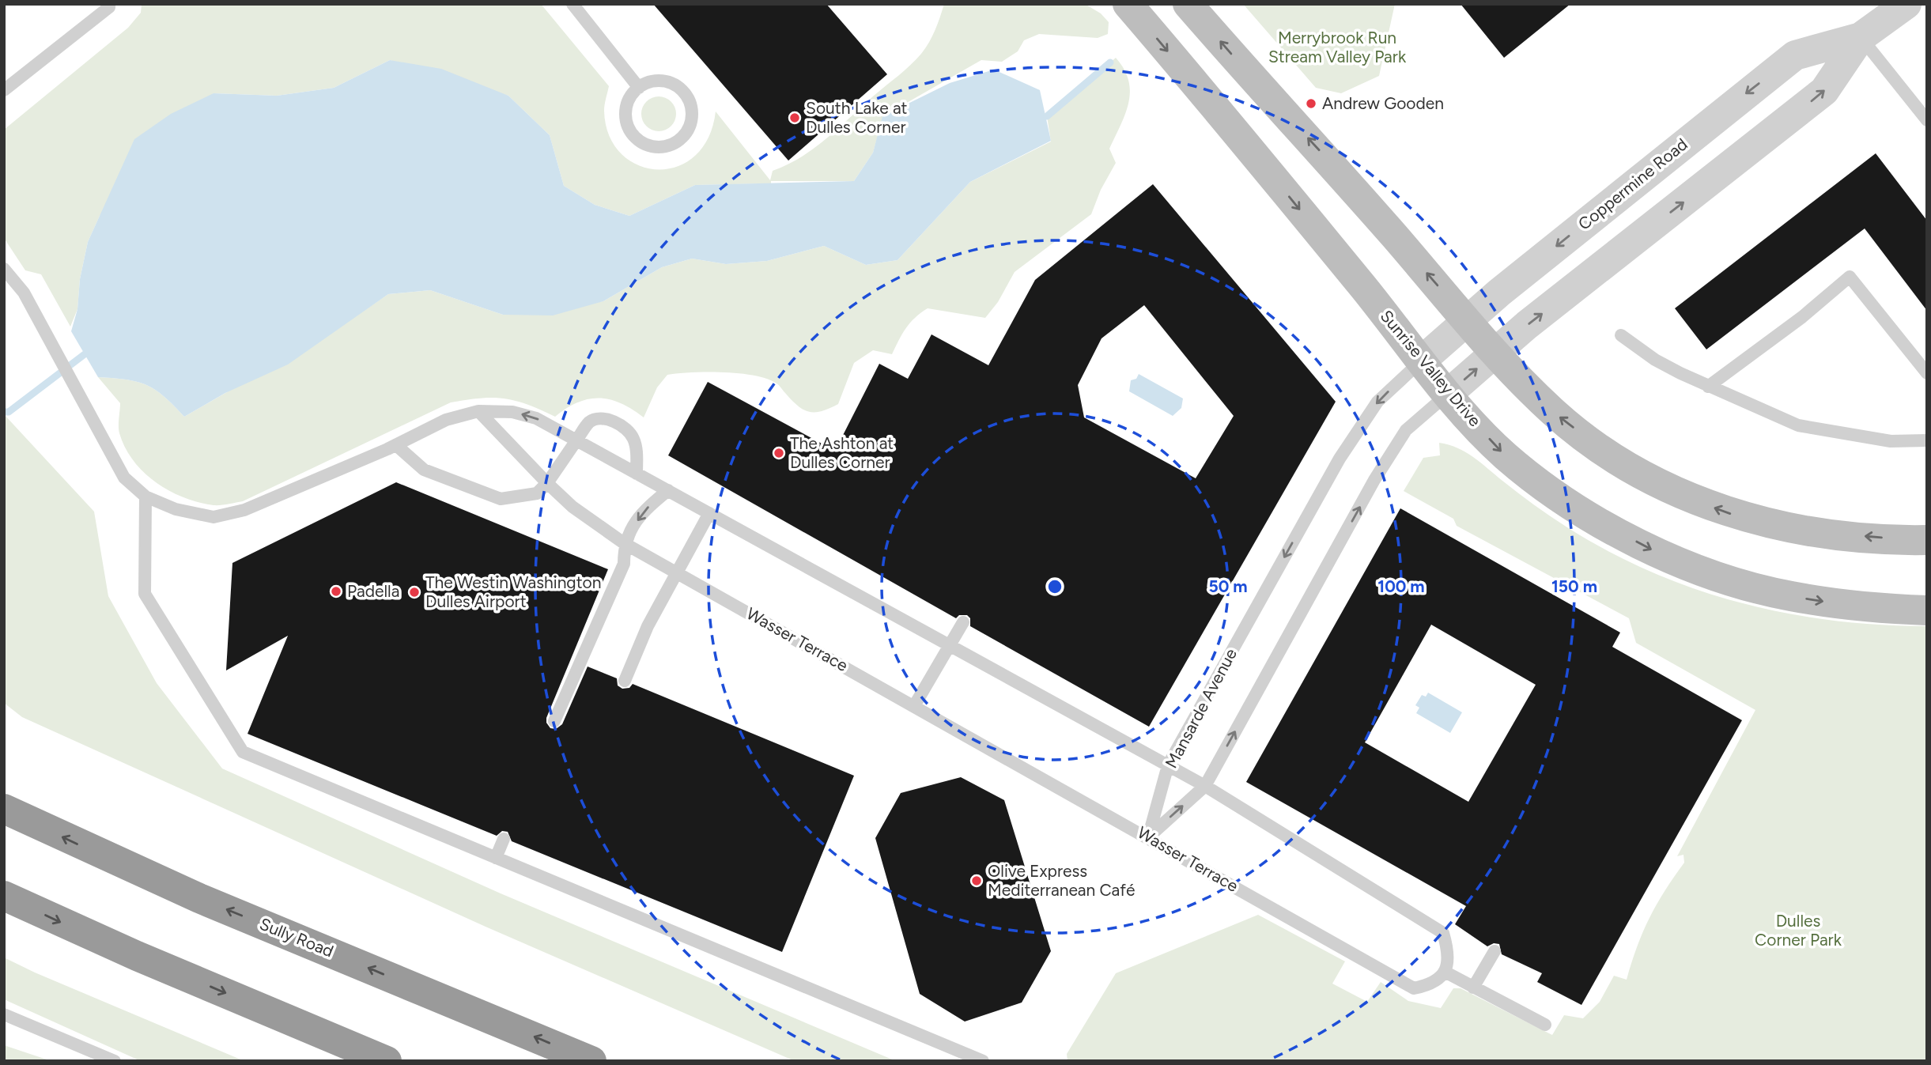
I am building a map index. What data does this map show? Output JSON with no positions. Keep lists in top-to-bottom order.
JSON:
{
  "streets": {
    "highway": ["Sully Road"],
    "main road": ["Sunrise Valley Drive"],
    "street": ["Coppermine Road"],
    "lane": ["Wasser Terrace", "Mansarde Avenue"]
  },
  "crossings": [
    ["Coppermine Road", "Sunrise Valley Drive"],
    ["Coppermine Road", "Mansarde Avenue"],
    ["Sunrise Valley Drive", "Mansarde Avenue"],
    ["Wasser Terrace", "Mansarde Avenue"]
  ],
  "parks": ["Merrybrook Run Stream Valley Park", "Dulles Corner Park"],
  "places": [
    "Andrew Gooden",
    "South Lake at Dulles Corner",
    "The Ashton at Dulles Corner",
    "Padella",
    "The Westin Washington Dulles Airport",
    "Olive Express Mediterranean Café"
  ],
  "rings": ["50 m", "100 m", "150 m"]
}
